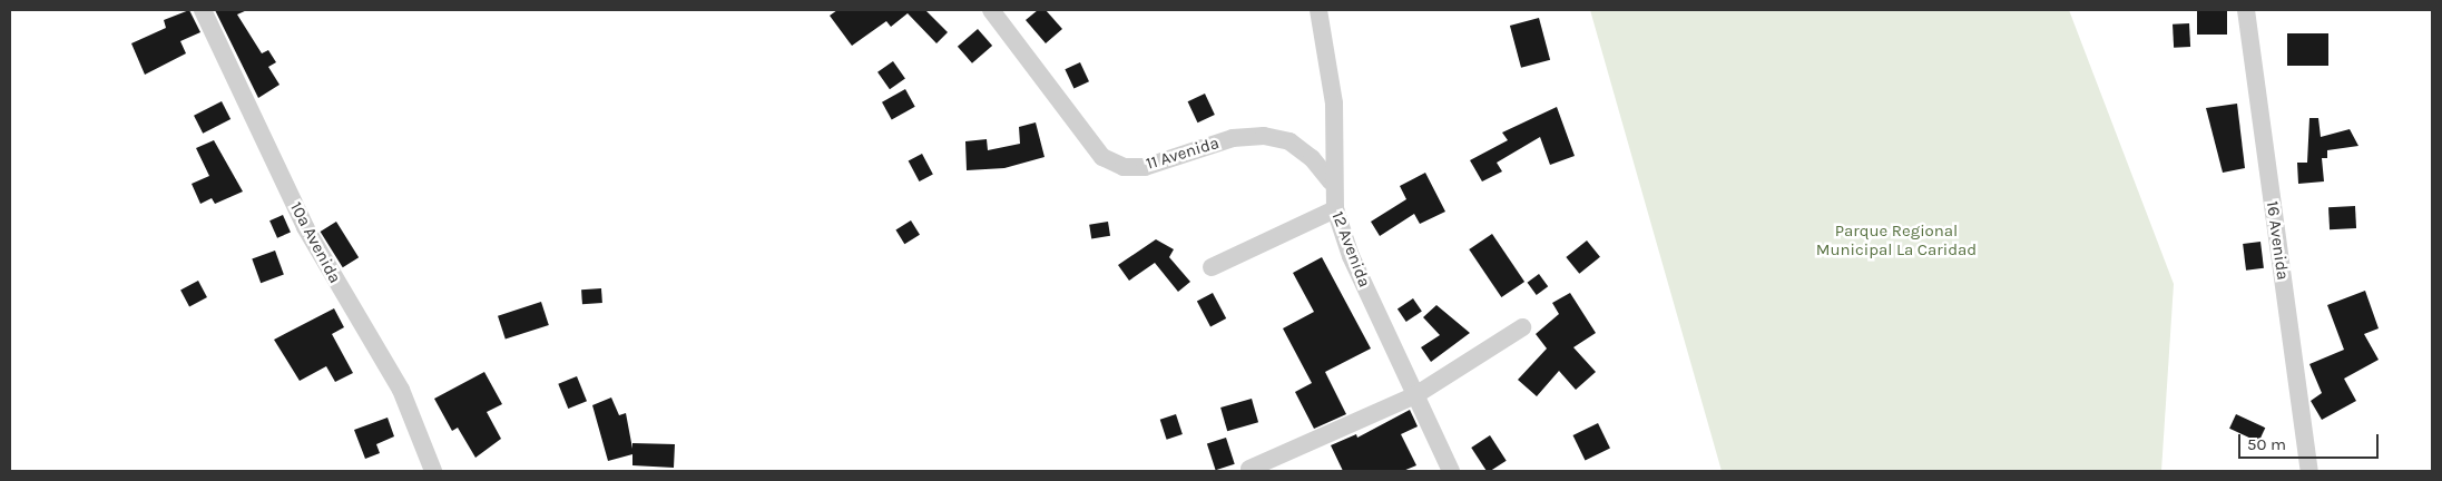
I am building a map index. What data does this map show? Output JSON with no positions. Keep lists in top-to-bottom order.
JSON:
{
  "streets": {
    "street": [
      "11 Avenida",
      "16 Avenida",
      "10a Avenida",
      "12 Avenida"
    ]
  },
  "crossings": [
    ["11 Avenida", "12 Avenida"]
  ],
  "parks": ["Parque Regional Municipal La Caridad"],
  "scale_bar": "50 m"
}
